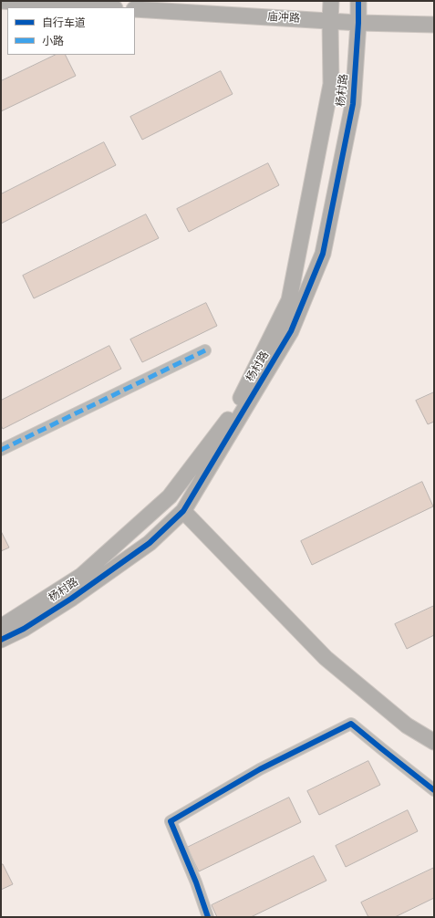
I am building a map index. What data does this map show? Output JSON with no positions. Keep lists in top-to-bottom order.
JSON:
{
  "streets": {
    "street": ["庙冲路", "杨村路"]
  },
  "crossings": [
    ["庙冲路", "杨村路"]
  ],
  "legend": ["自行车道", "小路"]
}
